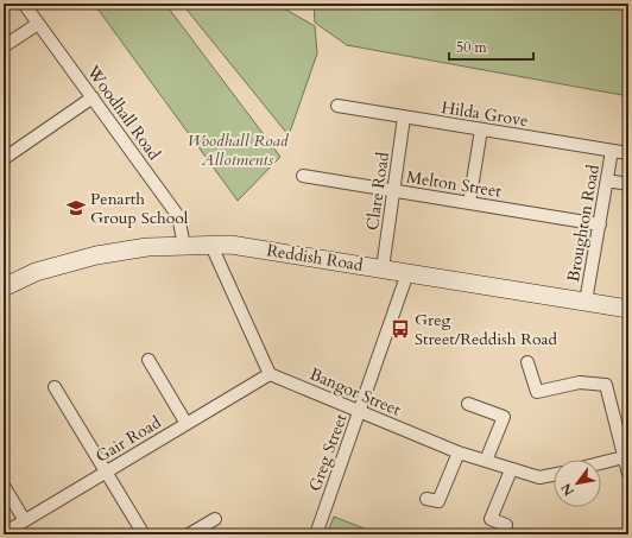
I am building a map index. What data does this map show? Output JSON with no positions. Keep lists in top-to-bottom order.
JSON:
{
  "streets": {
    "main road": ["Reddish Road"],
    "street": [
      "Woodhall Road",
      "Hilda Grove",
      "Melton Street",
      "Clare Road",
      "Broughton Road",
      "Bangor Street",
      "Gair Road",
      "Greg Street"
    ]
  },
  "crossings": [
    ["Woodhall Road", "Reddish Road"],
    ["Hilda Grove", "Clare Road"],
    ["Hilda Grove", "Broughton Road"],
    ["Melton Street", "Clare Road"],
    ["Melton Street", "Broughton Road"],
    ["Clare Road", "Reddish Road"],
    ["Broughton Road", "Reddish Road"],
    ["Reddish Road", "Greg Street"],
    ["Bangor Street", "Gair Road"],
    ["Bangor Street", "Greg Street"]
  ],
  "parks": ["Woodhall Road Allotments"],
  "places": {
    "school or university": ["Penarth Group School"],
    "bus stop": ["Greg Street/Reddish Road"]
  },
  "scale_bar": "50 m",
  "north": "bottom left"
}
